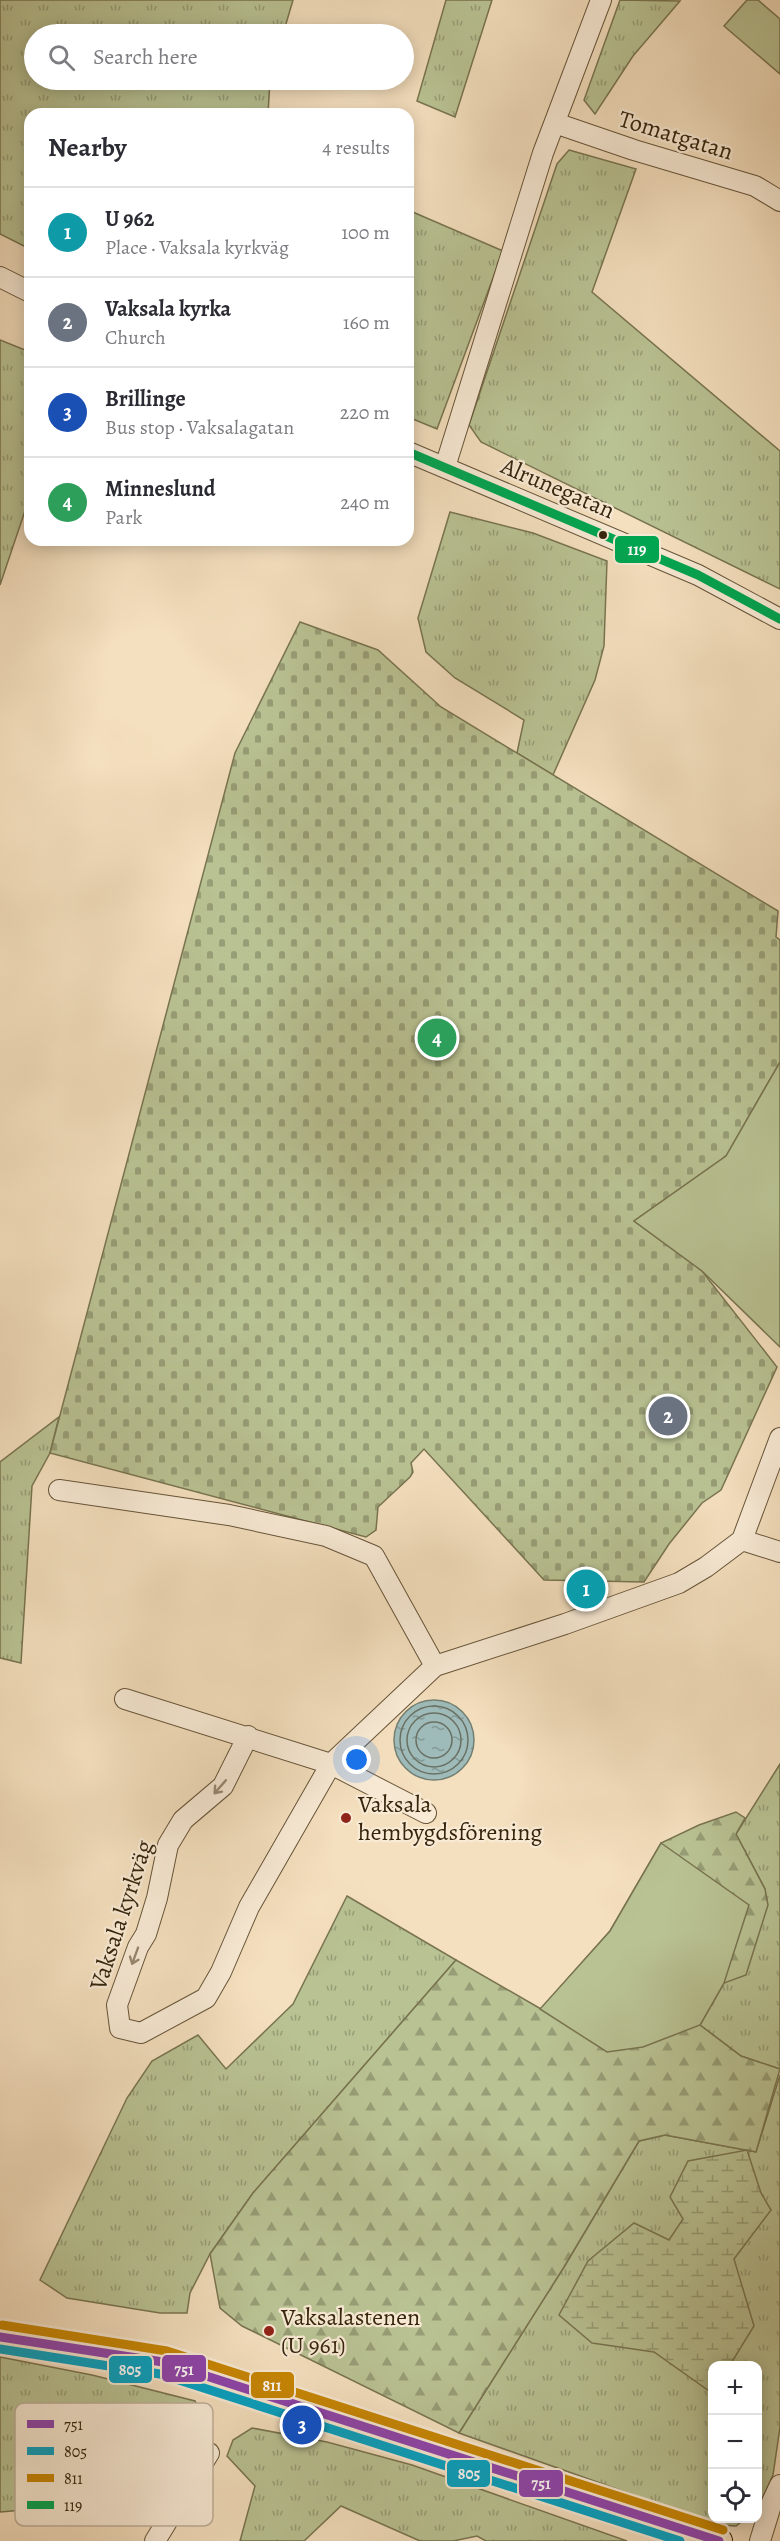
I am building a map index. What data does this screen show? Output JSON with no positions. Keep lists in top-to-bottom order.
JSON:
{
  "streets": {
    "street": ["Tomatgatan", "Alrunegatan", "Vaksala kyrkväg"]
  },
  "places": ["Vaksala hembygdsförening", "Vaksalastenen (U 961)"],
  "lines": [
    "transit line 119",
    "transit line 811",
    "transit line 751",
    "transit line 805"
  ],
  "legend": [
    "751",
    "805",
    "811",
    "119"
  ],
  "page": {
    "search": "Search here",
    "heading": ["Nearby", "4 results"],
    "list": [
      {
        "mark": "1",
        "name": "U 962",
        "note": "Place · Vaksala kyrkväg",
        "value": "100 m"
      },
      {
        "mark": "2",
        "name": "Vaksala kyrka",
        "note": "Church",
        "value": "160 m"
      },
      {
        "mark": "3",
        "name": "Brillinge",
        "note": "Bus stop · Vaksalagatan",
        "value": "220 m"
      },
      {
        "mark": "4",
        "name": "Minneslund",
        "note": "Park",
        "value": "240 m"
      }
    ],
    "pins": [
      "4",
      "2",
      "1",
      "3"
    ],
    "map_buttons": ["+", "−"]
  }
}
